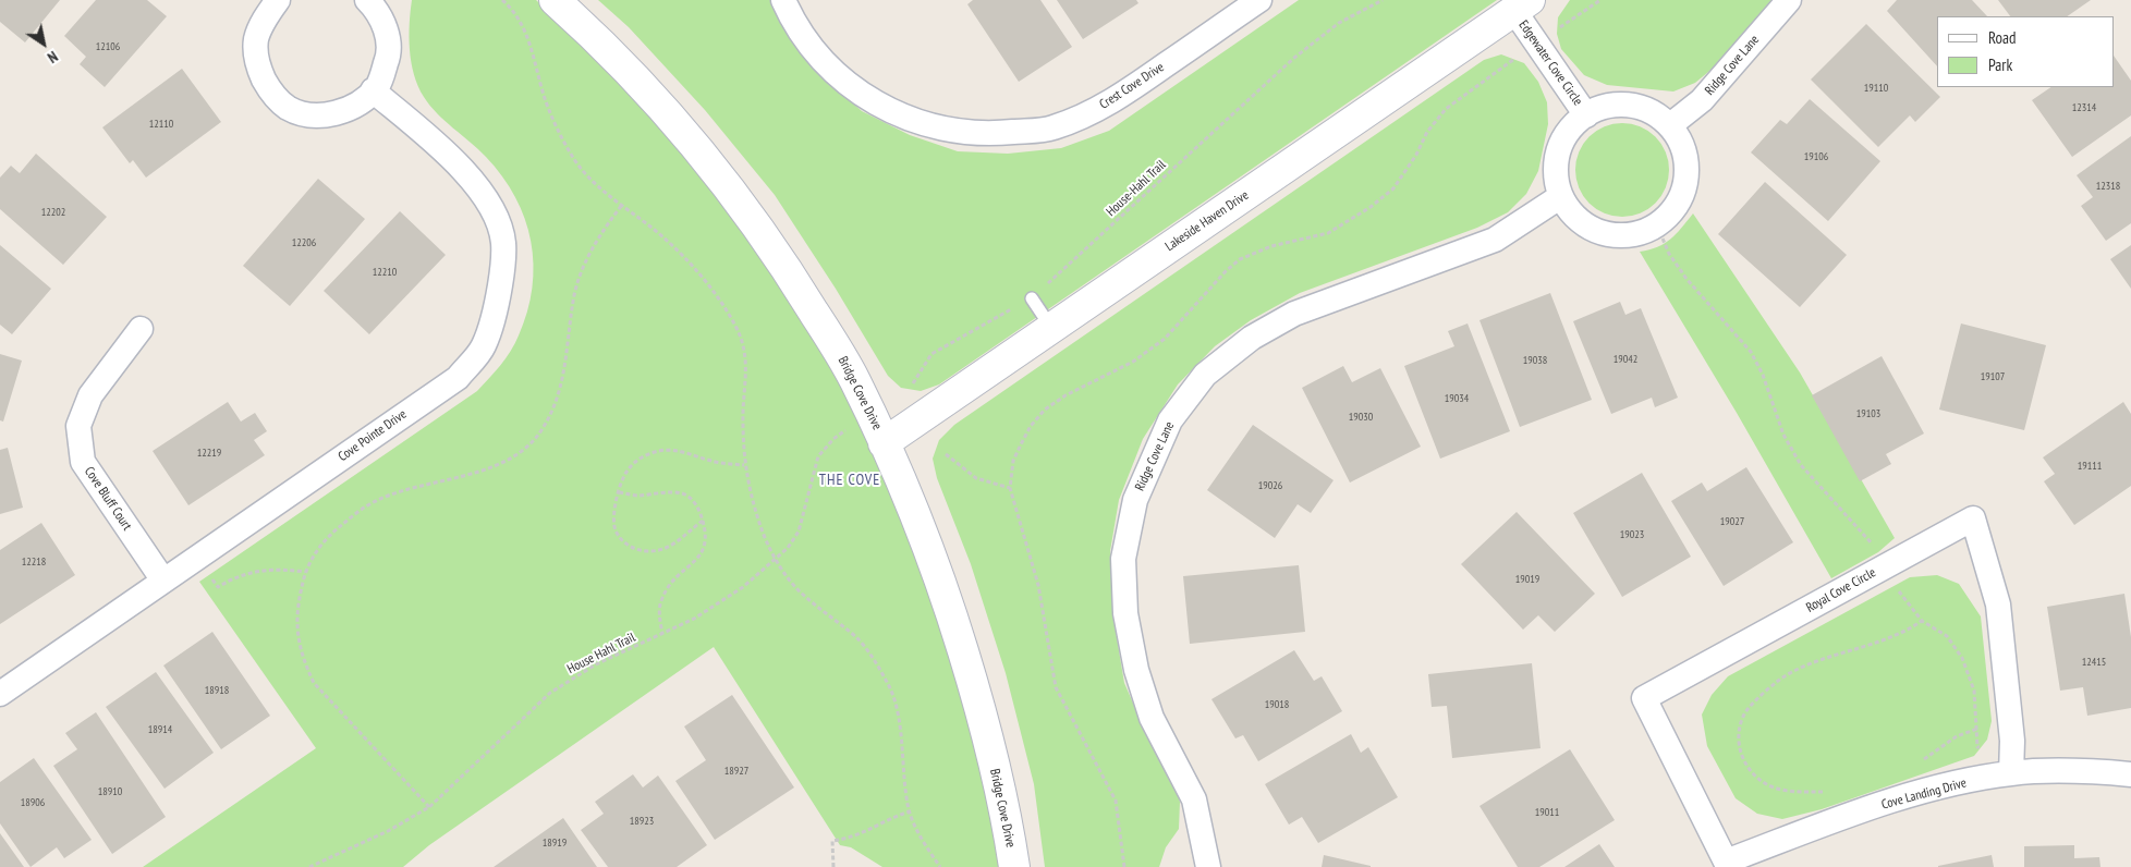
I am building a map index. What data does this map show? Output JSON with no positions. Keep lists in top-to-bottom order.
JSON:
{
  "streets": {
    "street": [
      "Edgewater Cove Circle",
      "Ridge Cove Lane",
      "Crest Cove Drive",
      "Lakeside Haven Drive",
      "Bridge Cove Drive",
      "Cove Pointe Drive",
      "Cove Bluff Court",
      "Royal Cove Circle",
      "Cove Landing Drive"
    ],
    "path": ["House-Hahl Trail", "House Hahl Trail"]
  },
  "crossings": [
    ["Edgewater Cove Circle", "Ridge Cove Lane"],
    ["Edgewater Cove Circle", "Lakeside Haven Drive"],
    ["Lakeside Haven Drive", "Bridge Cove Drive"],
    ["Cove Pointe Drive", "Cove Bluff Court"],
    ["Royal Cove Circle", "Cove Landing Drive"]
  ],
  "districts": ["THE COVE"],
  "house_numbers": [
    "12106",
    "19110",
    "12314",
    "12110",
    "19106",
    "12318",
    "12202",
    "12206",
    "12210",
    "19042",
    "19038",
    "19107",
    "19034",
    "19103",
    "19030",
    "12219",
    "19111",
    "19026",
    "19027",
    "19023",
    "12218",
    "19019",
    "12415",
    "18918",
    "19018",
    "18914",
    "18927",
    "18910",
    "18906",
    "19011",
    "18923",
    "18919"
  ],
  "legend": ["Road", "Park"],
  "north": "bottom right"
}
